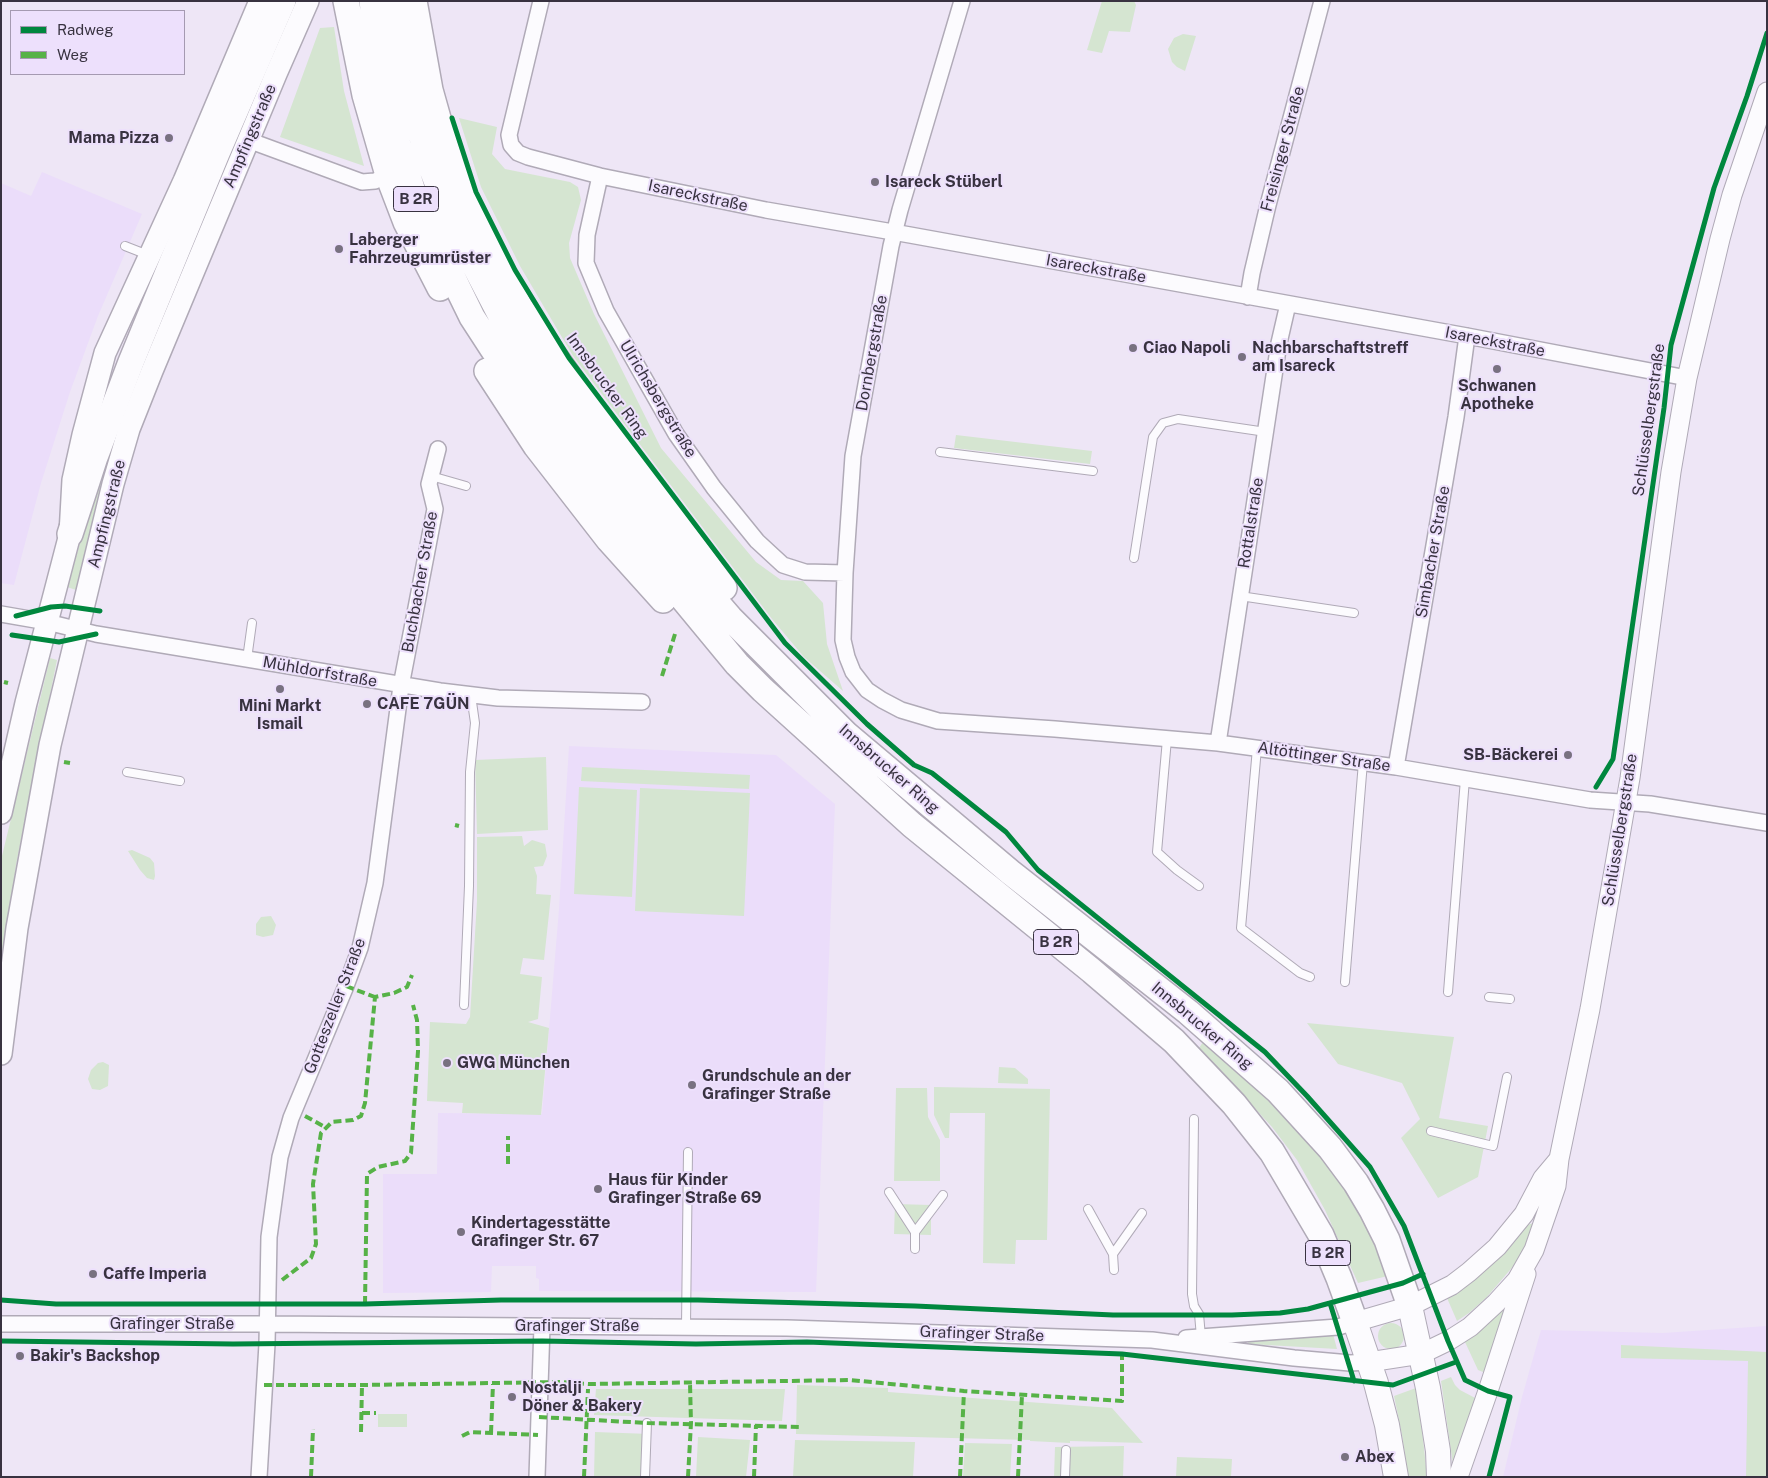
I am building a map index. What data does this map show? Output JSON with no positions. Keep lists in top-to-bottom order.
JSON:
{
  "streets": {
    "highway": ["B 2R", "Innsbrucker Ring"],
    "main road": ["Ampfingstraße"],
    "street": [
      "Freisinger Straße",
      "Isareckstraße",
      "Dornbergstraße",
      "Ulrichsbergstraße",
      "Schlüsselbergstraße",
      "Rottalstraße",
      "Simbacher Straße",
      "Buchbacher Straße",
      "Mühldorfstraße",
      "Altöttinger Straße",
      "Gotteszeller Straße",
      "Grafinger Straße"
    ]
  },
  "crossings": [
    ["Ampfingstraße", "Mühldorfstraße"],
    ["Freisinger Straße", "Isareckstraße"],
    ["Isareckstraße", "Dornbergstraße"],
    ["Isareckstraße", "Ulrichsbergstraße"],
    ["Isareckstraße", "Schlüsselbergstraße"],
    ["Isareckstraße", "Rottalstraße"],
    ["Isareckstraße", "Simbacher Straße"],
    ["Dornbergstraße", "Ulrichsbergstraße"],
    ["Dornbergstraße", "Altöttinger Straße"],
    ["Innsbrucker Ring", "Schlüsselbergstraße"],
    ["Innsbrucker Ring", "Grafinger Straße"],
    ["Schlüsselbergstraße", "Altöttinger Straße"],
    ["Schlüsselbergstraße", "Grafinger Straße"],
    ["Rottalstraße", "Altöttinger Straße"],
    ["Simbacher Straße", "Altöttinger Straße"],
    ["Buchbacher Straße", "Mühldorfstraße"],
    ["Buchbacher Straße", "Gotteszeller Straße"],
    ["Mühldorfstraße", "Gotteszeller Straße"],
    ["Gotteszeller Straße", "Grafinger Straße"]
  ],
  "places": [
    "Mama Pizza",
    "Isareck Stüberl",
    "Laberger Fahrzeugumrüster",
    "Ciao Napoli",
    "Nachbarschaftstreff am Isareck",
    "Schwanen Apotheke",
    "Mini Markt Ismail",
    "CAFE 7GÜN",
    "SB-Bäckerei",
    "GWG München",
    "Grundschule an der Grafinger Straße",
    "Haus für Kinder Grafinger Straße 69",
    "Kindertagesstätte Grafinger Str. 67",
    "Caffe Imperia",
    "Bakir's Backshop",
    "Nostalji Döner & Bakery",
    "Abex"
  ],
  "legend": ["Radweg", "Weg"]
}
